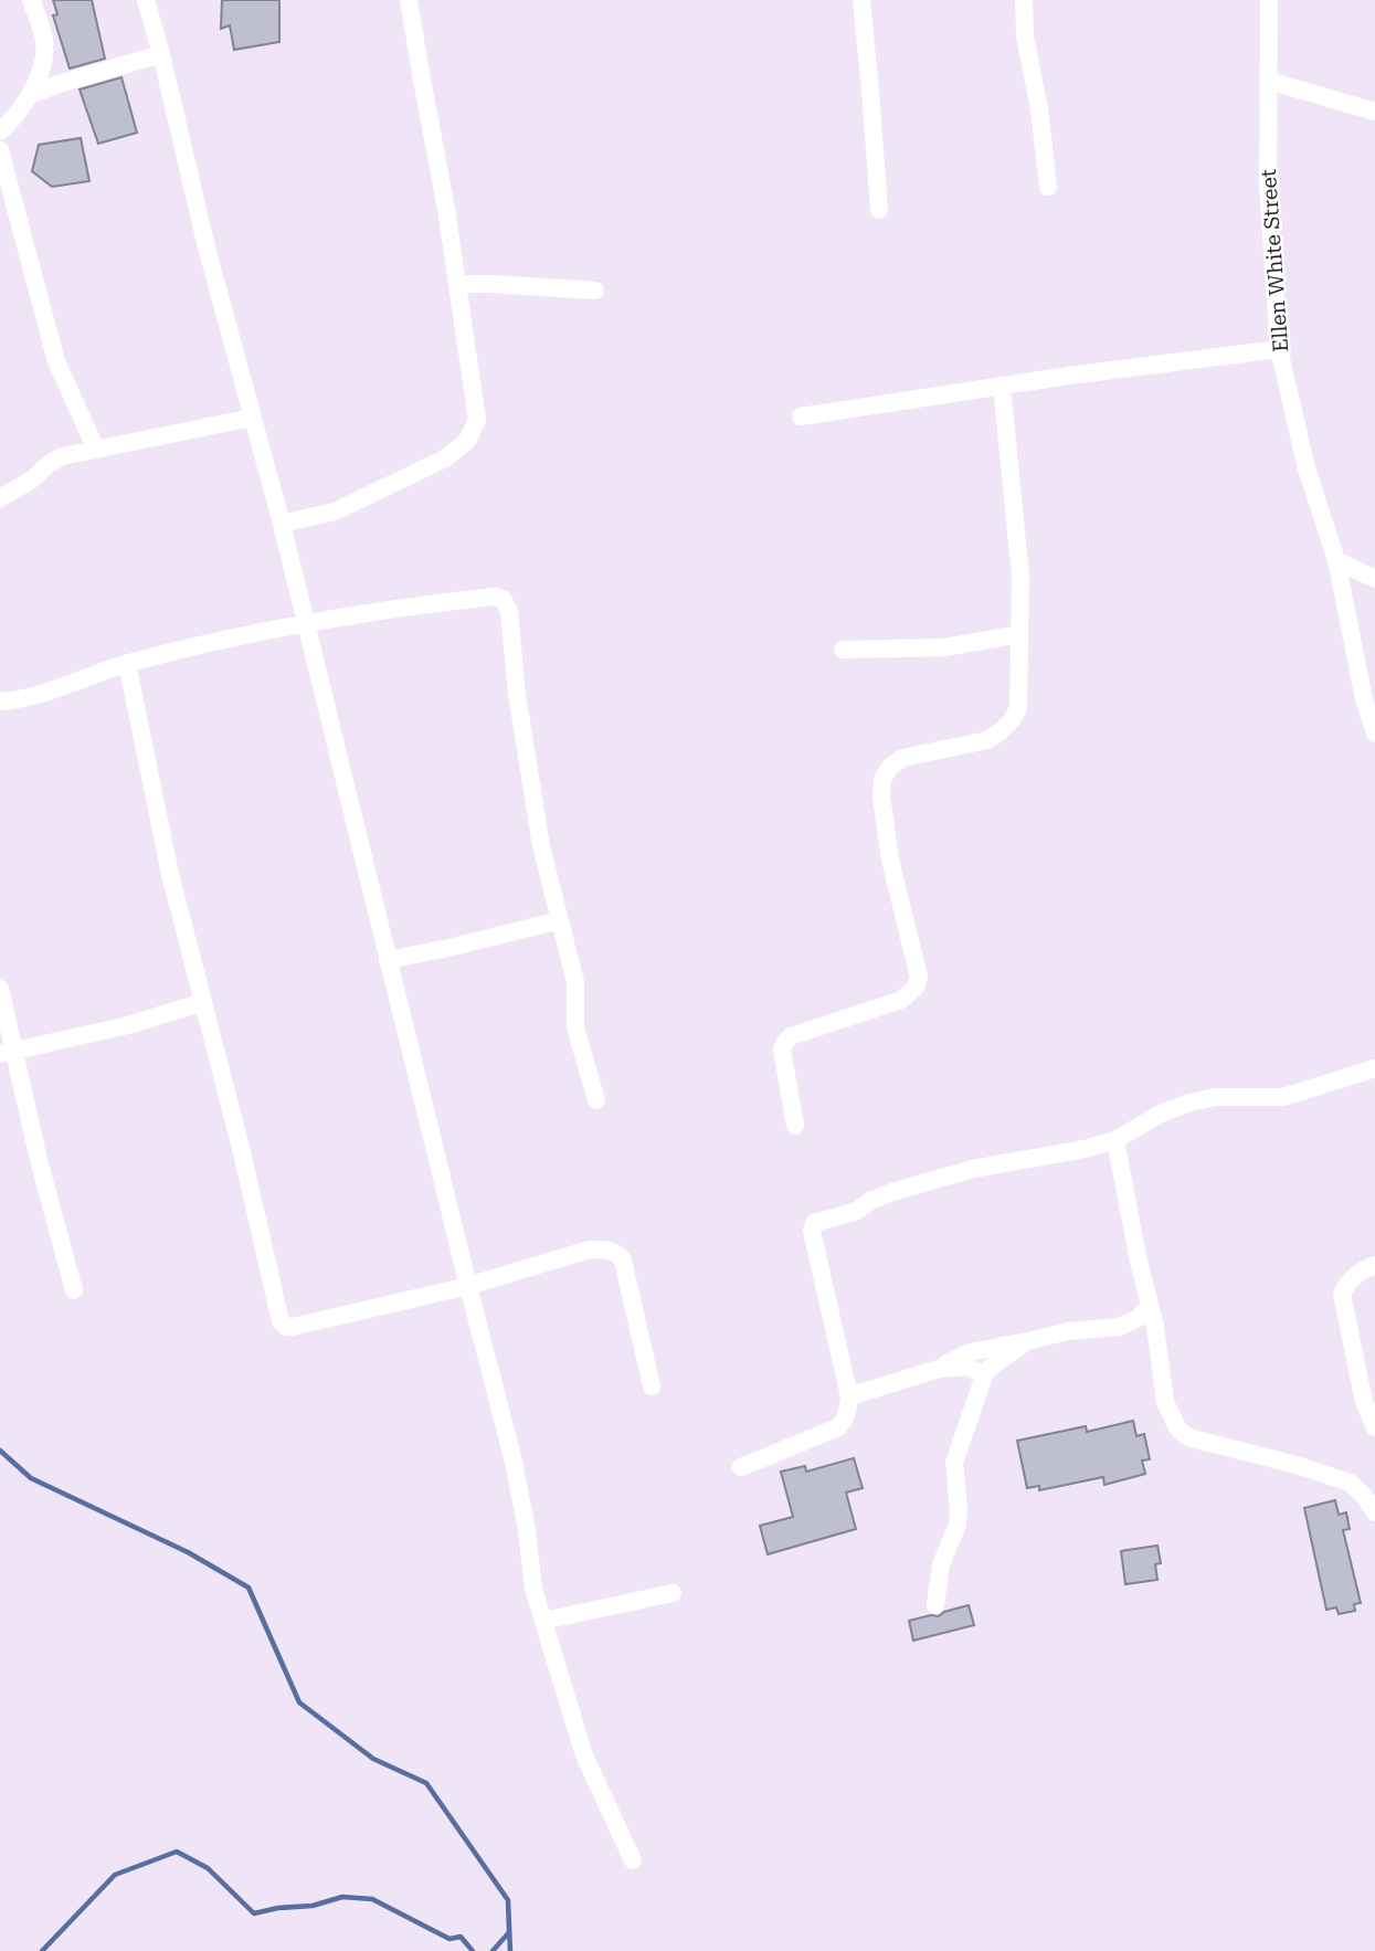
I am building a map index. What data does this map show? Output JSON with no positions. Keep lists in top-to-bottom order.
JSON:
{
  "streets": {
    "street": ["Ellen White Street"]
  }
}
